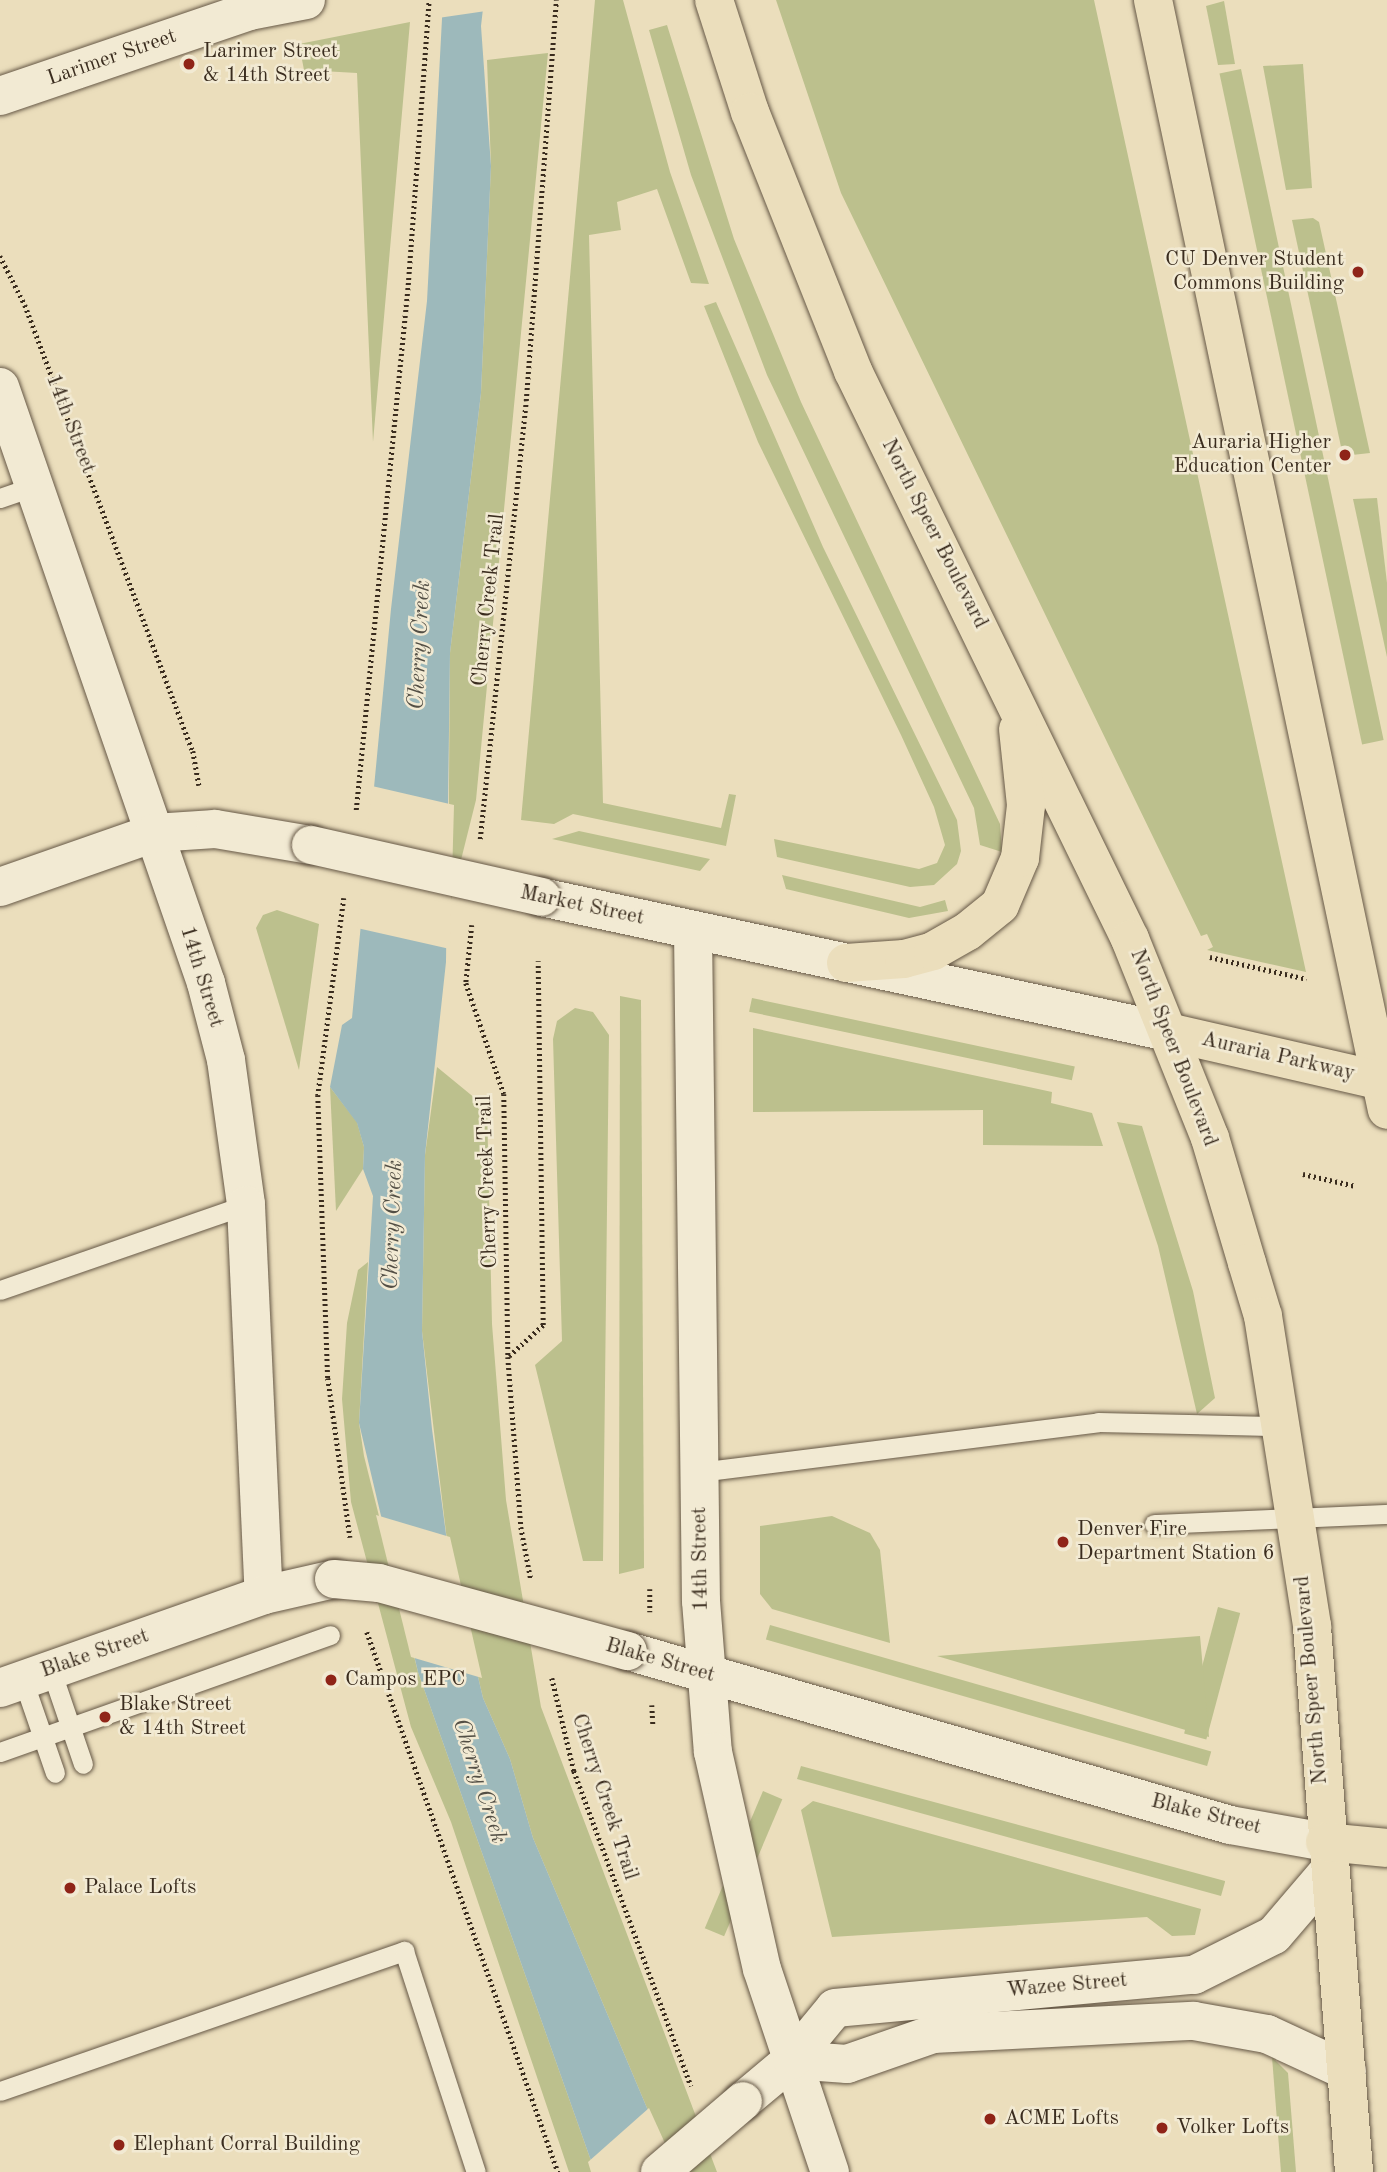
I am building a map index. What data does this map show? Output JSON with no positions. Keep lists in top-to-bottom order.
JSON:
{
  "streets": {
    "main road": [
      "Larimer Street",
      "14th Street",
      "North Speer Boulevard",
      "Market Street",
      "Auraria Parkway",
      "Blake Street",
      "Wazee Street"
    ],
    "path": ["Cherry Creek Trail"]
  },
  "crossings": [
    ["14th Street", "Market Street"],
    ["14th Street", "Blake Street"],
    ["14th Street", "Wazee Street"],
    ["North Speer Boulevard", "Market Street"],
    ["North Speer Boulevard", "Auraria Parkway"],
    ["North Speer Boulevard", "Blake Street"],
    ["North Speer Boulevard", "Wazee Street"],
    ["Market Street", "Auraria Parkway"],
    ["Blake Street", "Wazee Street"]
  ],
  "water": ["Cherry Creek"],
  "places": [
    "Larimer Street & 14th Street",
    "CU Denver Student Commons Building",
    "Auraria Higher Education Center",
    "Denver Fire Department Station 6",
    "Campos EPC",
    "Blake Street & 14th Street",
    "Palace Lofts",
    "ACME Lofts",
    "Volker Lofts",
    "Elephant Corral Building"
  ]
}
